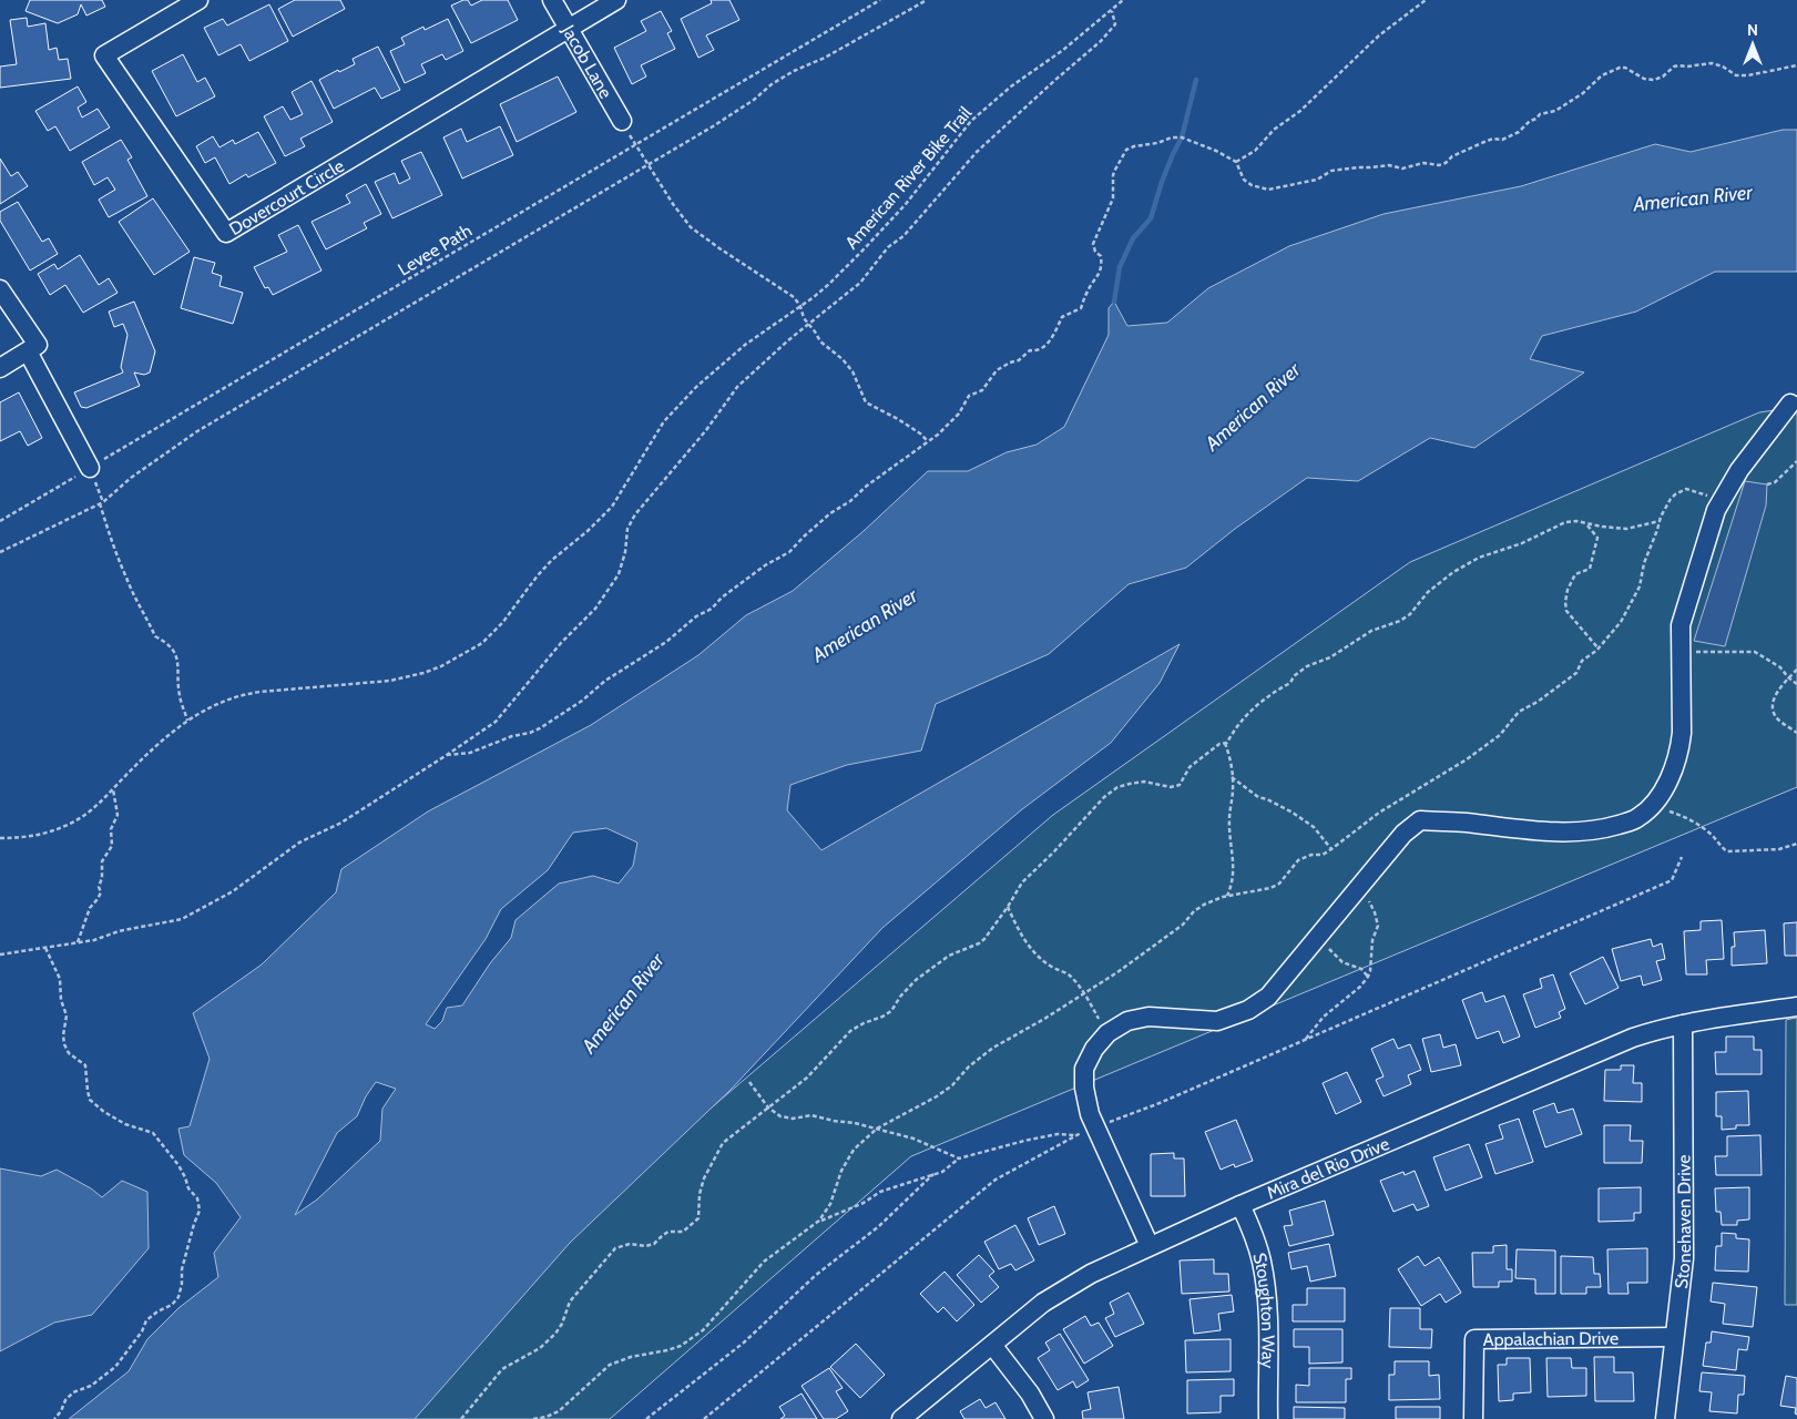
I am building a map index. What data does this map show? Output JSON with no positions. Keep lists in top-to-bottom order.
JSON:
{
  "streets": {
    "street": [
      "Jacob Lane",
      "Dovercourt Circle",
      "Mira del Rio Drive",
      "Stonehaven Drive",
      "Stoughton Way",
      "Appalachian Drive"
    ],
    "path": ["American River Bike Trail", "Levee Path"]
  },
  "crossings": [
    ["Jacob Lane", "Dovercourt Circle"],
    ["Mira del Rio Drive", "Stonehaven Drive"],
    ["Mira del Rio Drive", "Stoughton Way"],
    ["Stonehaven Drive", "Appalachian Drive"]
  ],
  "water": ["American River"],
  "north": "top"
}
